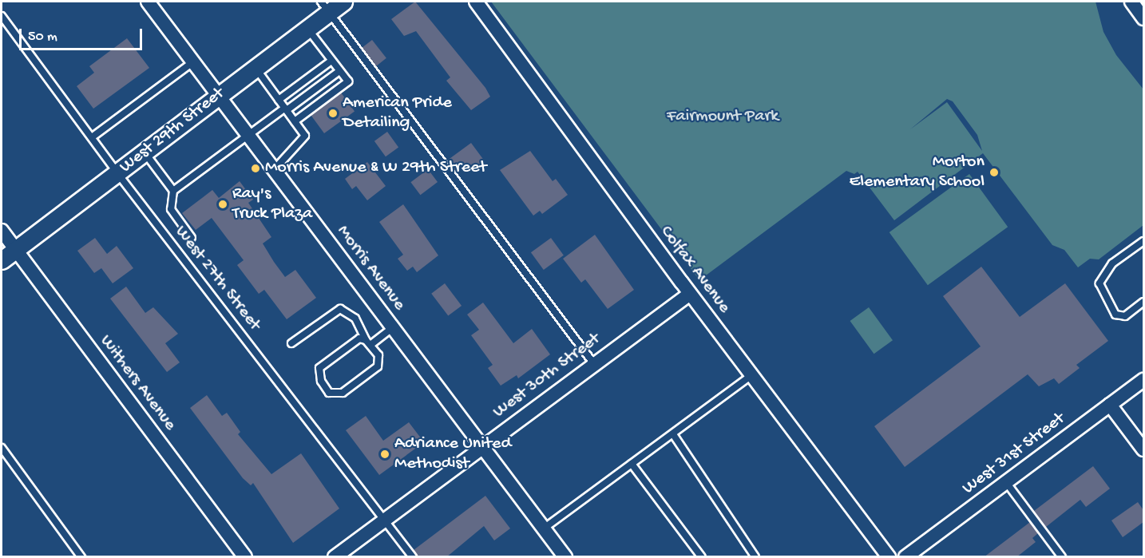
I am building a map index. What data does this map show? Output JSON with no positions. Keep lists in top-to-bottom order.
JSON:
{
  "streets": {
    "street": [
      "West 29th Street",
      "Morris Avenue",
      "Colfax Avenue",
      "West 30th Street",
      "Withers Avenue",
      "West 31st Street"
    ],
    "lane": ["West 27th Street"]
  },
  "crossings": [
    ["West 29th Street", "Morris Avenue"],
    ["West 29th Street", "West 27th Street"],
    ["West 29th Street", "Withers Avenue"],
    ["Morris Avenue", "West 30th Street"],
    ["Colfax Avenue", "West 30th Street"],
    ["West 27th Street", "West 30th Street"]
  ],
  "parks": ["Fairmount Park"],
  "places": [
    "American Pride Detailing",
    "Morris Avenue & W 29th Street",
    "Morton Elementary School",
    "Ray's Truck Plaza",
    "Adriance United Methodist"
  ],
  "scale_bar": "50 m"
}
